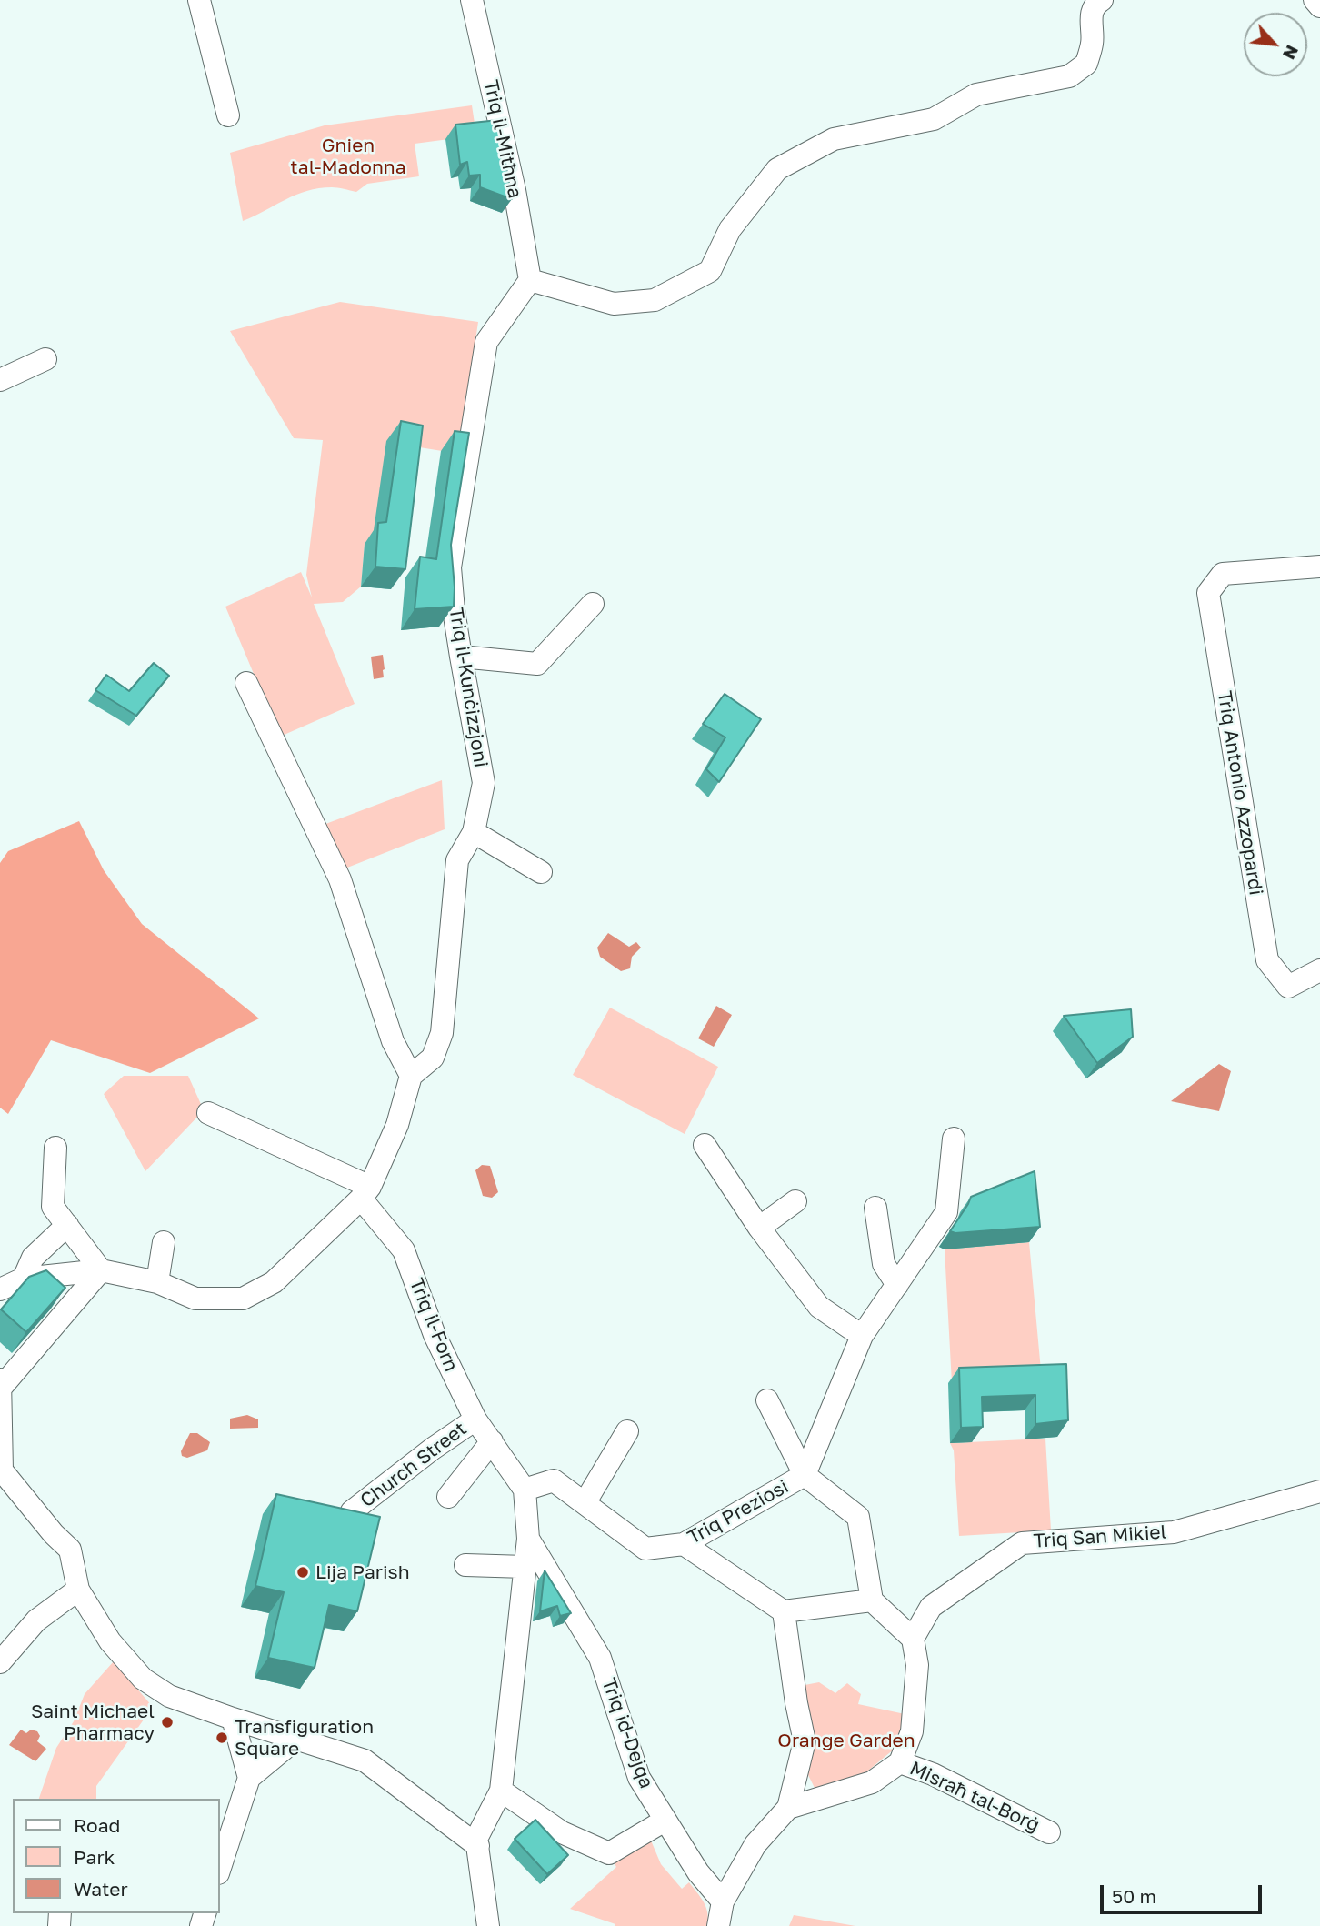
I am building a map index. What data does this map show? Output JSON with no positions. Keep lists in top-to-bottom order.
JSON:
{
  "streets": {
    "street": [
      "Triq il-Mitħna",
      "Triq il-Kunċizzjoni",
      "Triq Antonio Azzopardi",
      "Triq il-Forn",
      "Church Street",
      "Triq Preziosi",
      "Triq San Mikiel",
      "Triq id-Dejqa",
      "Misraħ tal-Borġ"
    ]
  },
  "crossings": [
    ["Triq il-Mitħna", "Triq il-Kunċizzjoni"],
    ["Triq il-Forn", "Church Street"],
    ["Triq il-Forn", "Triq Preziosi"],
    ["Triq il-Forn", "Triq id-Dejqa"]
  ],
  "parks": ["Gnien tal-Madonna", "Orange Garden"],
  "places": ["Lija Parish", "Saint Michael Pharmacy", "Transfiguration Square"],
  "legend": ["Road", "Park", "Water"],
  "scale_bar": "50 m",
  "north": "bottom right"
}
